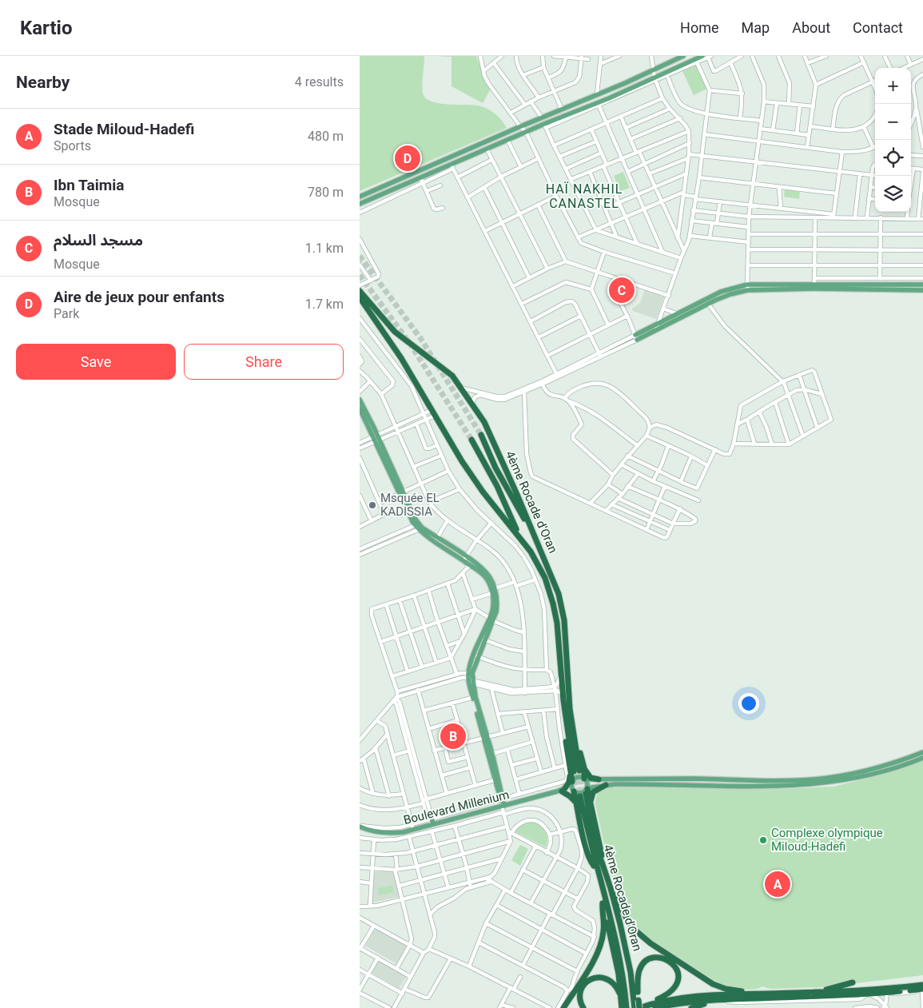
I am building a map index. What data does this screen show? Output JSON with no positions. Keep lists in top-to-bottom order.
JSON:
{
  "streets": {
    "highway": ["4ème Rocade d'Oran"],
    "main road": ["Boulevard Millenium"]
  },
  "districts": ["HAÏ NAKHIL CANASTEL"],
  "places": ["Msquée EL KADISSIA", "Complexe olympique Miloud-Hadefi"],
  "page": {
    "header": "Kartio",
    "nav": [
      "Home",
      "Map",
      "About",
      "Contact"
    ],
    "heading": ["Nearby", "4 results"],
    "map_buttons": ["+", "−"],
    "list": [
      {
        "mark": "A",
        "name": "Stade Miloud-Hadefi",
        "note": "Sports",
        "value": "480 m"
      },
      {
        "mark": "B",
        "name": "Ibn Taimia",
        "note": "Mosque",
        "value": "780 m"
      },
      {
        "mark": "C",
        "name": "مسجد السلام",
        "note": "Mosque",
        "value": "1.1 km"
      },
      {
        "mark": "D",
        "name": "Aire de jeux pour enfants",
        "note": "Park",
        "value": "1.7 km"
      }
    ],
    "pins": [
      "D",
      "C",
      "B",
      "A"
    ],
    "buttons": ["Save", "Share"]
  }
}
